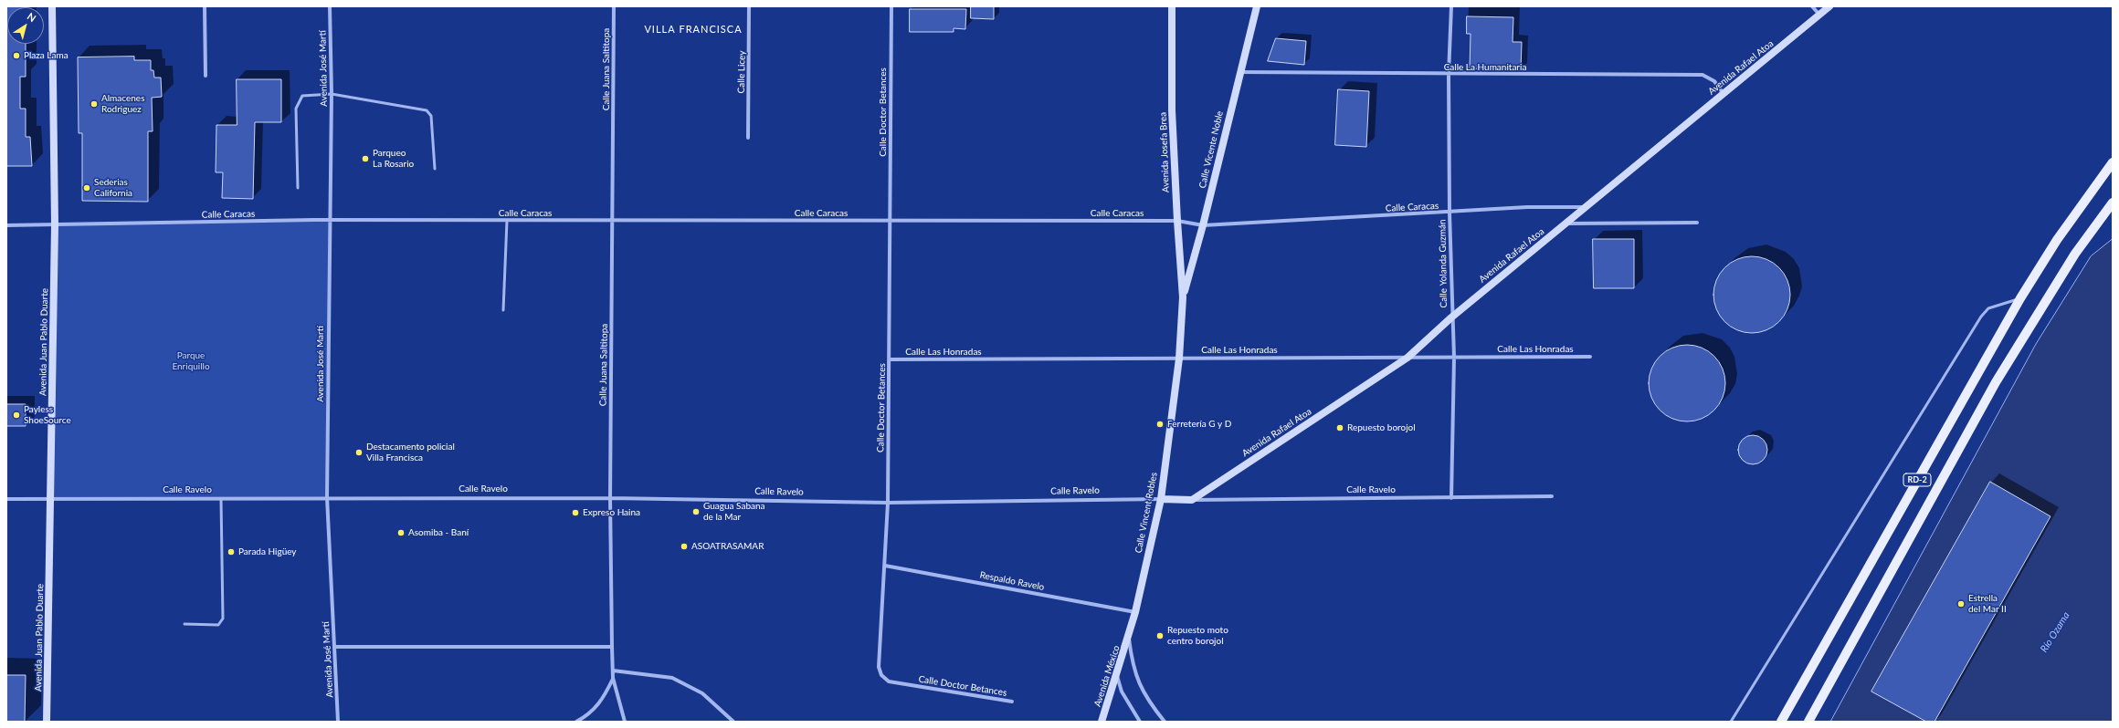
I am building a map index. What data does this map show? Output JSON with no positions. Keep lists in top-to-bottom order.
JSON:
{
  "streets": {
    "main road": [
      "Avenida Rafael Atoa",
      "Calle Vicente Noble",
      "Avenida Josefa Brea",
      "Avenida Juan Pablo Duarte",
      "RD-2",
      "Calle Ravelo",
      "Calle Vincent Robles",
      "Avenida México"
    ],
    "street": [
      "Calle La Humanitaria",
      "Avenida José Martí",
      "Calle Juana Saltitopa",
      "Calle Licey",
      "Calle Doctor Betances",
      "Calle Caracas",
      "Calle Yolanda Guzmán",
      "Calle Las Honradas",
      "Respaldo Ravelo"
    ]
  },
  "crossings": [
    ["Calle La Humanitaria", "Avenida Rafael Atoa"],
    ["Calle La Humanitaria", "Calle Vicente Noble"],
    ["Calle La Humanitaria", "Calle Yolanda Guzmán"],
    ["Avenida Rafael Atoa", "Calle Caracas"],
    ["Avenida Rafael Atoa", "Calle Yolanda Guzmán"],
    ["Avenida Rafael Atoa", "Calle Las Honradas"],
    ["Avenida Rafael Atoa", "Calle Ravelo"],
    ["Avenida José Martí", "Calle Caracas"],
    ["Avenida José Martí", "Calle Ravelo"],
    ["Calle Juana Saltitopa", "Calle Caracas"],
    ["Calle Juana Saltitopa", "Calle Ravelo"],
    ["Calle Doctor Betances", "Calle Caracas"],
    ["Calle Doctor Betances", "Calle Las Honradas"],
    ["Calle Doctor Betances", "Calle Ravelo"],
    ["Calle Doctor Betances", "Respaldo Ravelo"],
    ["Calle Vicente Noble", "Avenida Josefa Brea"],
    ["Calle Vicente Noble", "Calle Caracas"],
    ["Calle Vicente Noble", "Calle Vincent Robles"],
    ["Avenida Josefa Brea", "Calle Caracas"],
    ["Avenida Josefa Brea", "Calle Vincent Robles"],
    ["Calle Caracas", "Calle Yolanda Guzmán"],
    ["Calle Caracas", "Avenida Juan Pablo Duarte"],
    ["Calle Yolanda Guzmán", "Calle Las Honradas"],
    ["Calle Yolanda Guzmán", "Calle Ravelo"],
    ["Avenida Juan Pablo Duarte", "Calle Ravelo"],
    ["Calle Las Honradas", "Calle Vincent Robles"],
    ["Calle Ravelo", "Calle Vincent Robles"],
    ["Calle Vincent Robles", "Respaldo Ravelo"],
    ["Calle Vincent Robles", "Avenida México"]
  ],
  "districts": ["VILLA FRANCISCA"],
  "water": ["Río Ozama"],
  "parks": ["Parque Enriquillo"],
  "places": [
    "Plaza Lama",
    "Almacenes Rodriguez",
    "Parqueo La Rosario",
    "Sederias California",
    "Payless ShoeSource",
    "Ferretería G y D",
    "Repuesto borojol",
    "Destacamento policial Villa Francisca",
    "Guagua Sabana de la Mar",
    "Expreso Haina",
    "Asomiba - Baní",
    "ASOATRASAMAR",
    "Parada Higüey",
    "Estrella del Mar II",
    "Repuesto moto centro borojol"
  ],
  "north": "top right"
}
